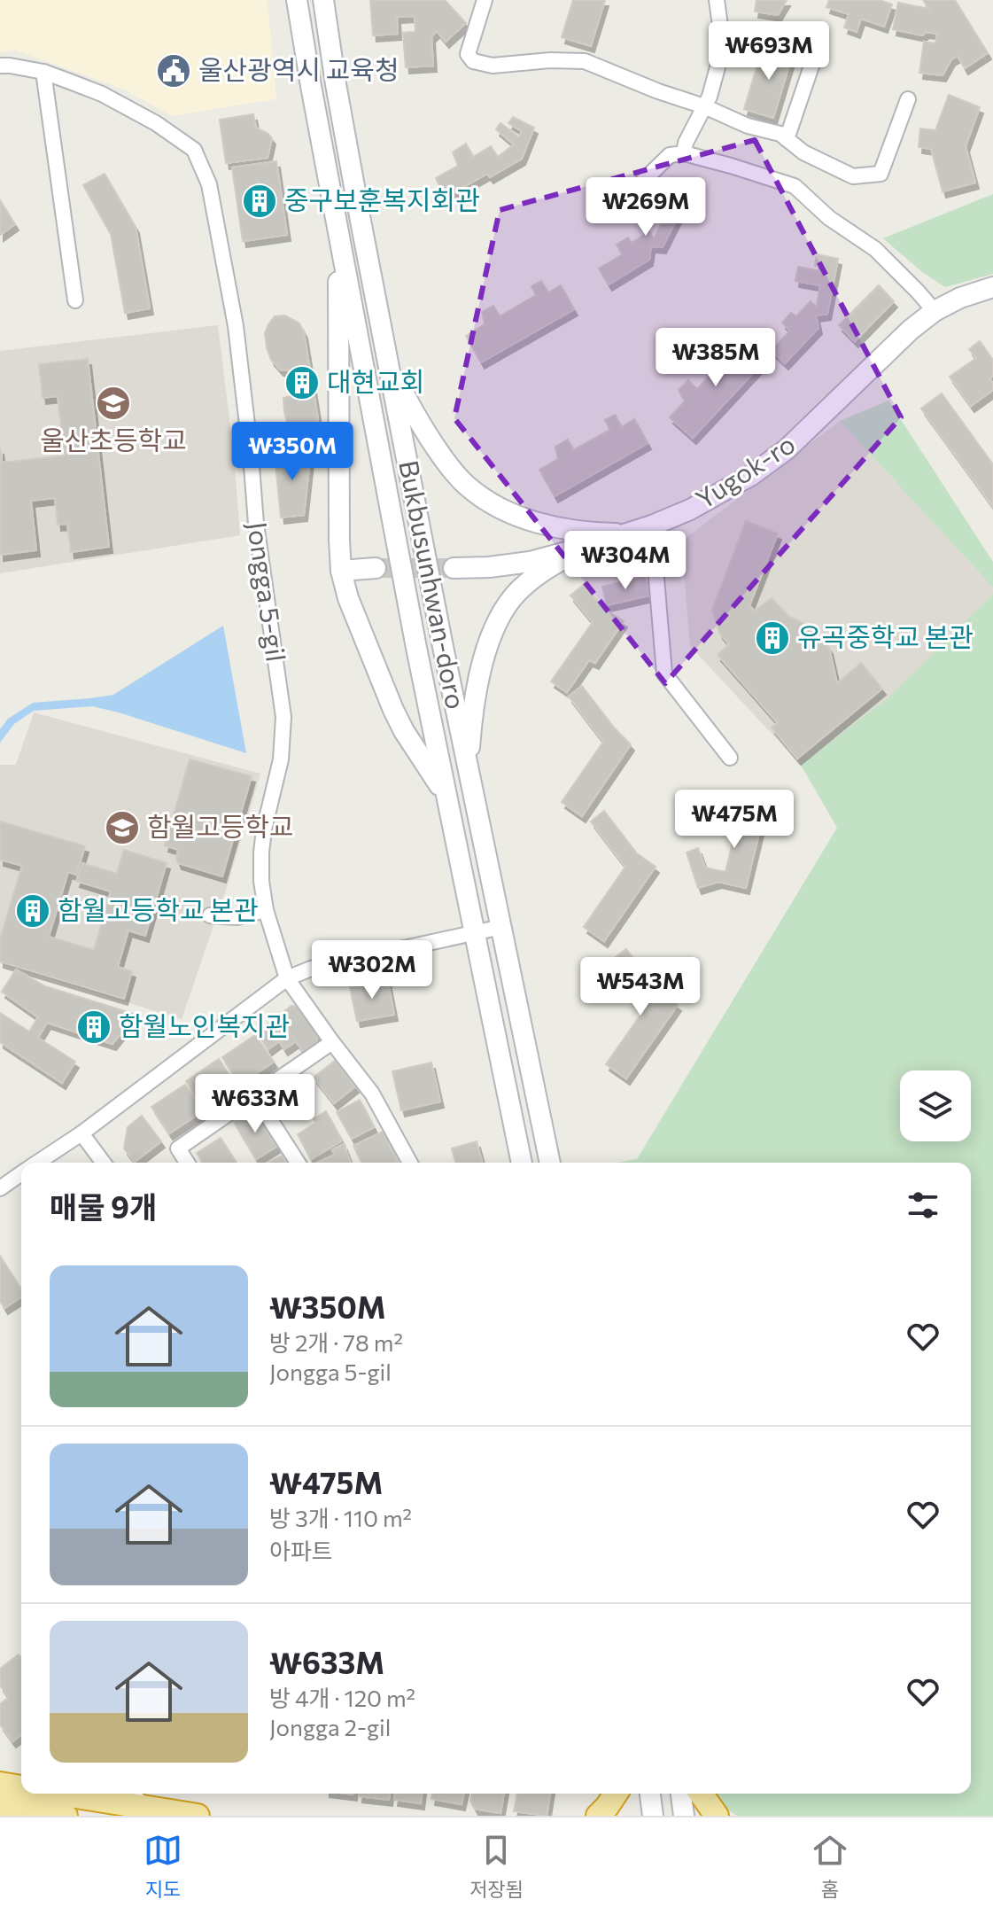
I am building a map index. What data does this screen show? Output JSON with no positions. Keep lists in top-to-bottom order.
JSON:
{
  "streets": {
    "main road": ["Yugok-ro", "Bukbusunhwan-doro"],
    "street": ["Jongga 5-gil"]
  },
  "places": {
    "public building": ["울산광역시 교육청"],
    "building": [
      "중구보훈복지회관",
      "대현교회",
      "유곡중학교 본관",
      "함월고등학교 본관",
      "함월노인복지관"
    ],
    "school or university": ["울산초등학교", "함월고등학교"]
  },
  "page": {
    "price": [
      "₩693M",
      "₩269M",
      "₩385M",
      "₩350M",
      "₩304M",
      "₩475M",
      "₩302M",
      "₩543M",
      "₩633M"
    ],
    "heading": "매물 9개",
    "list": [
      {
        "name": "₩350M",
        "note": "방 2개 · 78 m² · Jongga 5-gil"
      },
      {
        "name": "₩475M",
        "note": "방 3개 · 110 m² · 아파트"
      },
      {
        "name": "₩633M",
        "note": "방 4개 · 120 m² · Jongga 2-gil"
      }
    ],
    "tabs": ["지도", "저장됨", "홈"]
  }
}
